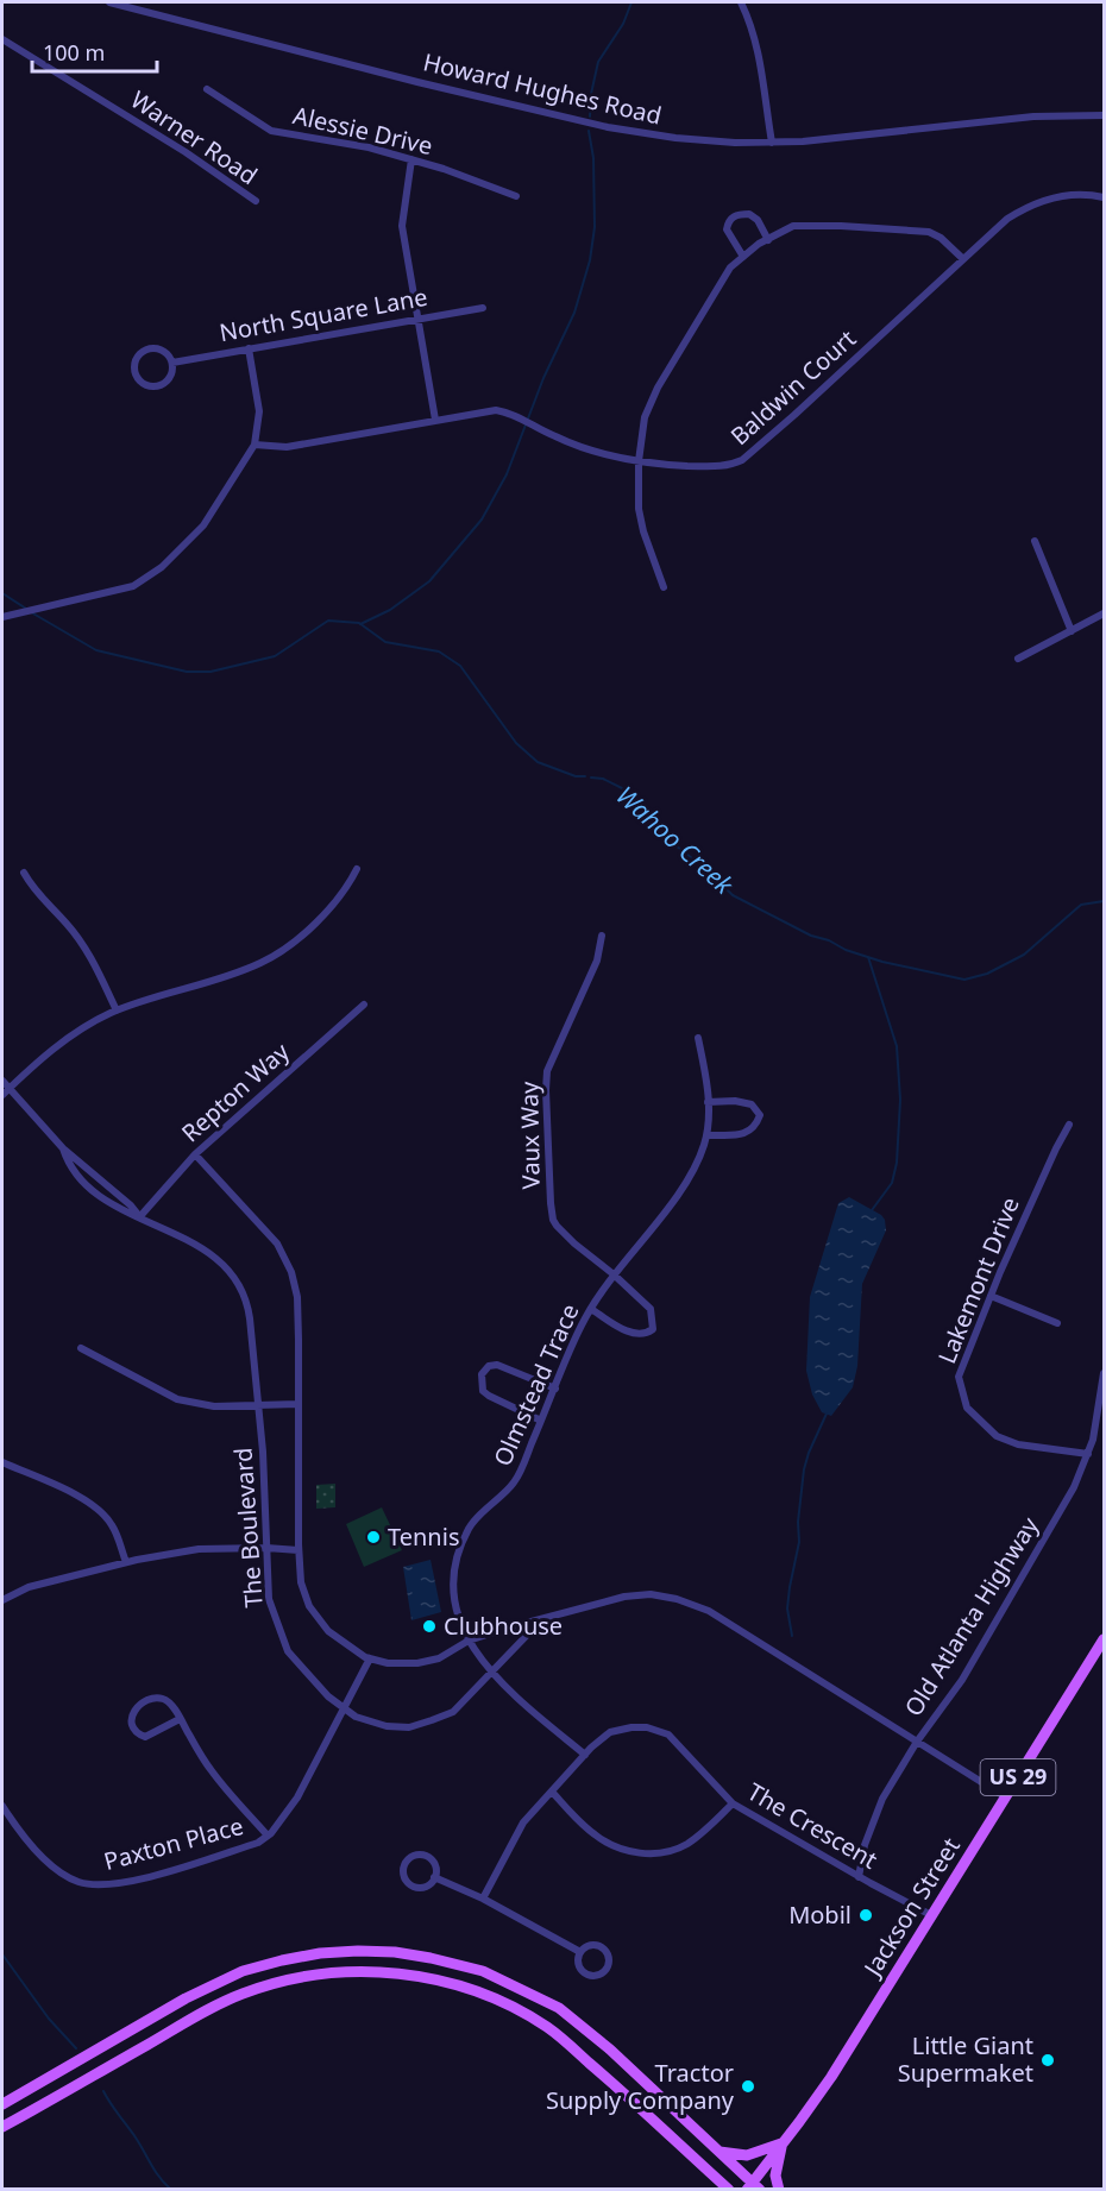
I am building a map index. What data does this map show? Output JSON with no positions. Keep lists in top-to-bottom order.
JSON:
{
  "streets": {
    "main road": ["US 29", "Jackson Street"],
    "street": [
      "Howard Hughes Road",
      "Alessie Drive",
      "Warner Road",
      "North Square Lane",
      "Baldwin Court",
      "Repton Way",
      "Vaux Way",
      "Lakemont Drive",
      "Olmstead Trace",
      "The Boulevard",
      "Old Atlanta Highway",
      "The Crescent",
      "Paxton Place"
    ]
  },
  "crossings": [
    ["Repton Way", "The Boulevard"],
    ["Vaux Way", "Olmstead Trace"],
    ["Lakemont Drive", "Old Atlanta Highway"],
    ["Olmstead Trace", "The Boulevard"],
    ["Olmstead Trace", "The Crescent"],
    ["The Boulevard", "Old Atlanta Highway"],
    ["The Boulevard", "Paxton Place"],
    ["The Boulevard", "Jackson Street"],
    ["Old Atlanta Highway", "The Crescent"],
    ["The Crescent", "Jackson Street"]
  ],
  "water": ["Wahoo Creek"],
  "places": [
    "Tennis",
    "Clubhouse",
    "Mobil",
    "Little Giant Supermaket",
    "Tractor Supply Company"
  ],
  "scale_bar": "100 m"
}
